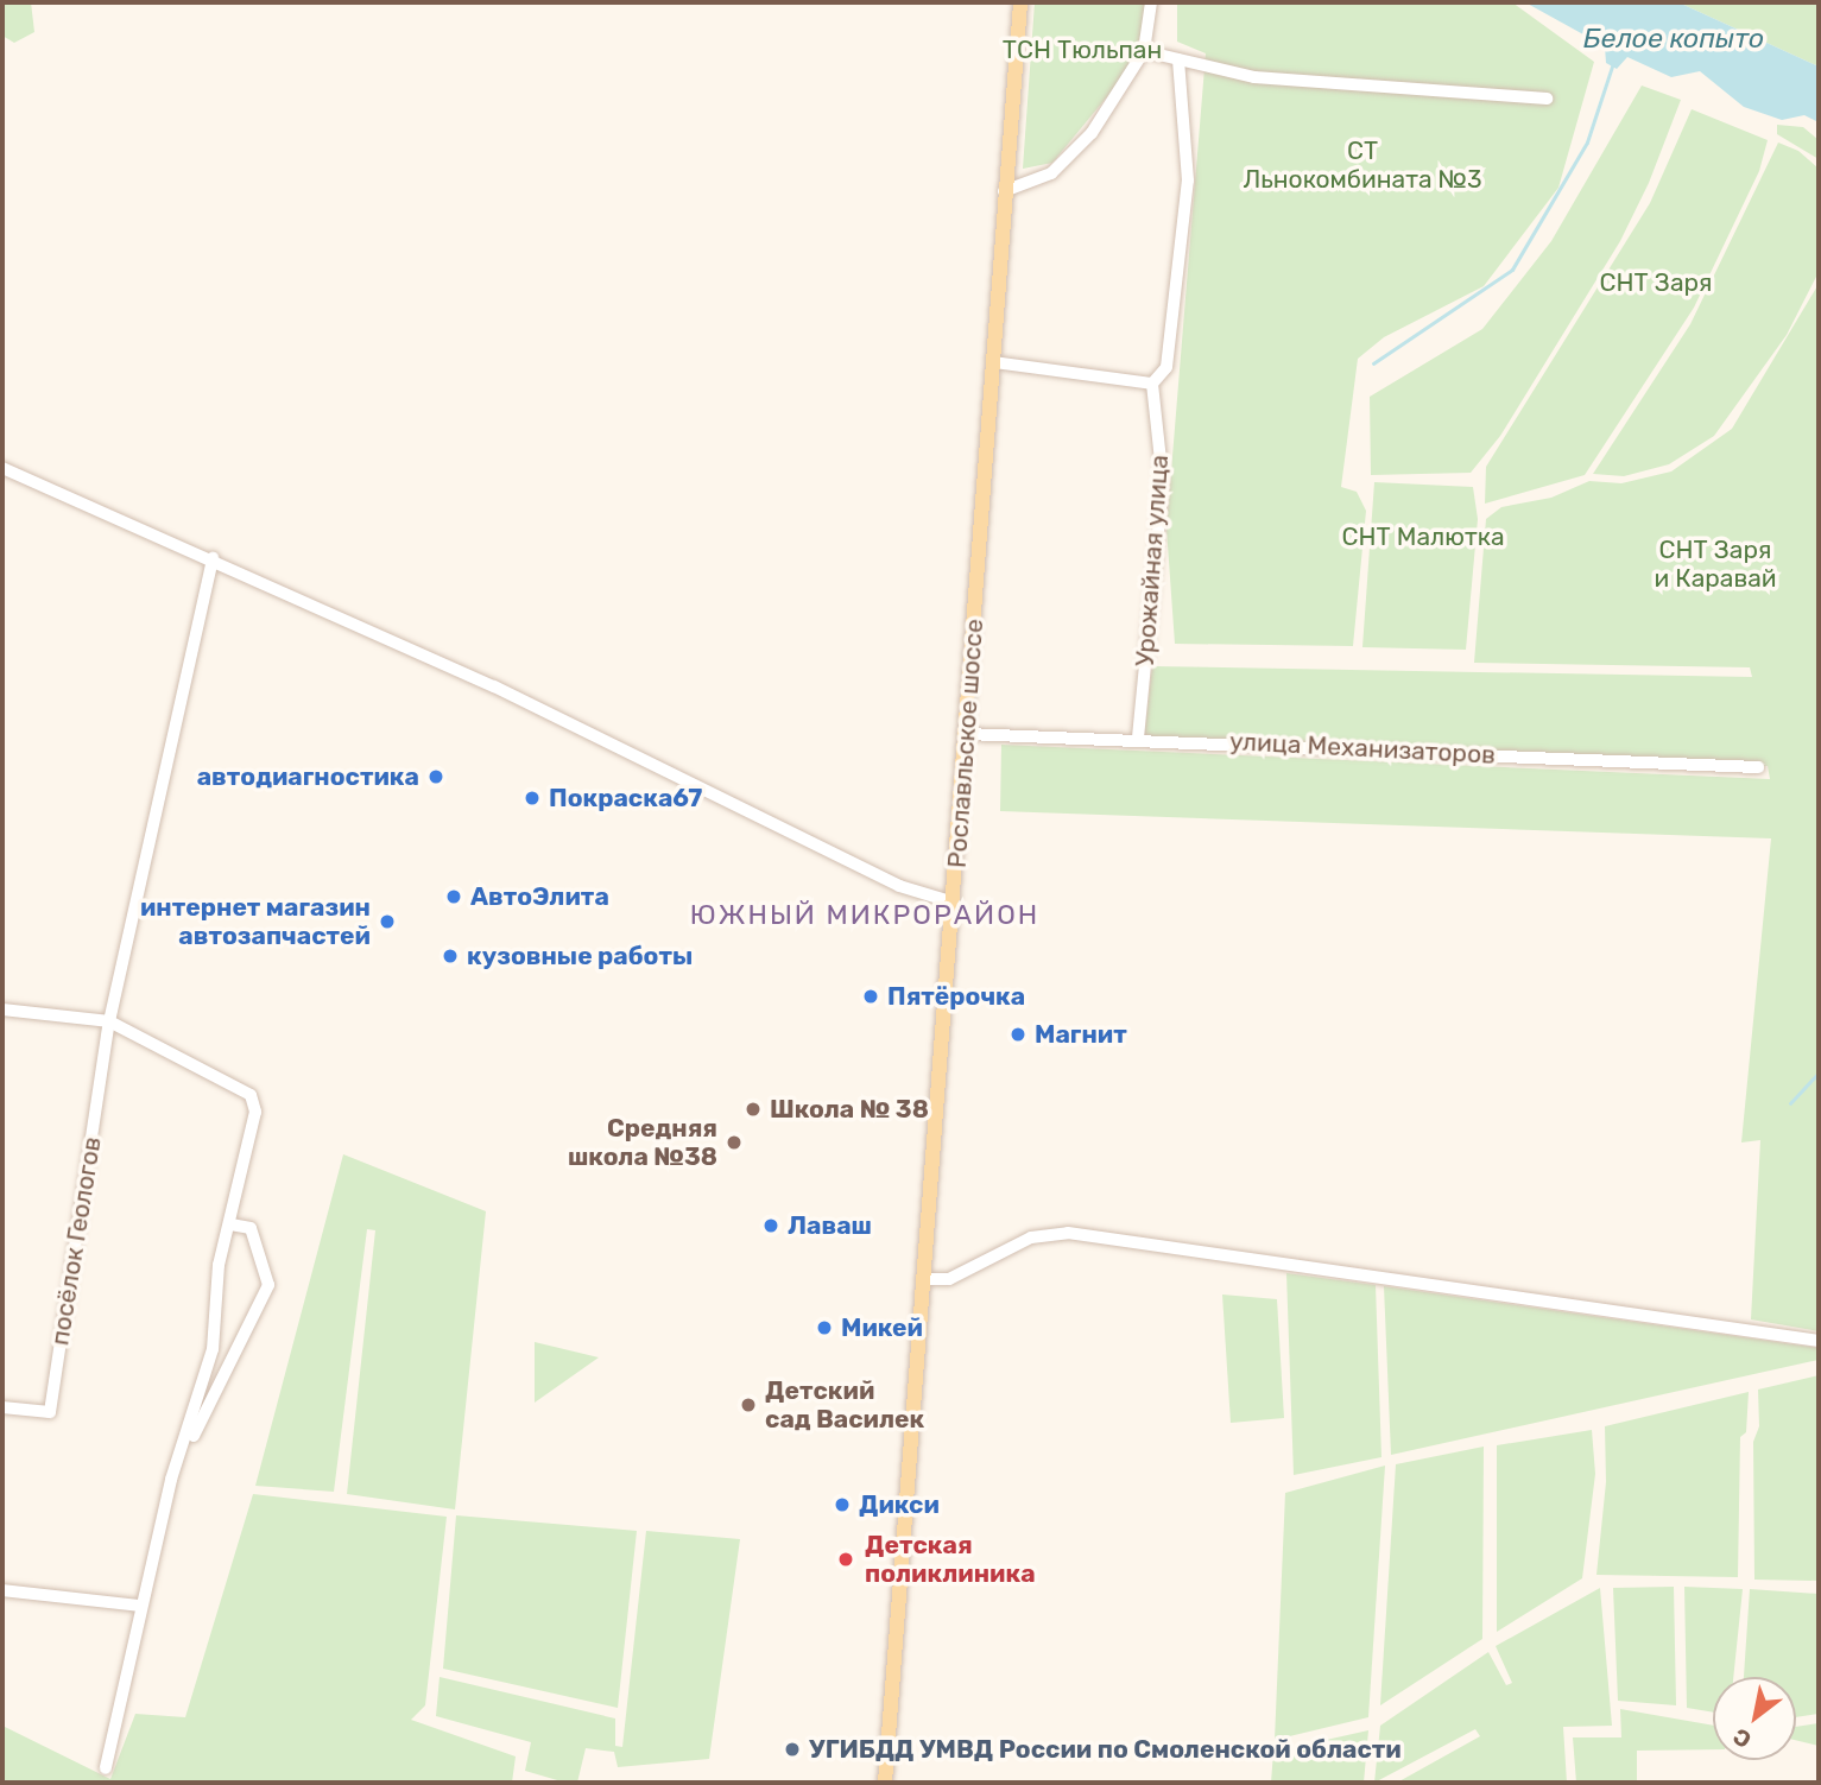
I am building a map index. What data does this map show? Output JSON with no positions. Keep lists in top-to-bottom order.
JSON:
{
  "streets": {
    "main road": ["Рославльское шоссе"],
    "street": ["Урожайная улица", "улица Механизаторов", "посёлок Геологов"]
  },
  "crossings": [
    ["Урожайная улица", "улица Механизаторов"],
    ["Рославльское шоссе", "улица Механизаторов"]
  ],
  "districts": ["ЮЖНЫЙ МИКРОРАЙОН"],
  "water": ["Белое копыто"],
  "parks": [
    "ТСН Тюльпан",
    "СТ Льнокомбината №3",
    "СНТ Заря",
    "СНТ Малютка",
    "СНТ Заря и Каравай"
  ],
  "places": [
    "автодиагностика",
    "Покраска67",
    "АвтоЭлита",
    "интернет магазин автозапчастей",
    "кузовные работы",
    "Пятёрочка",
    "Магнит",
    "Школа № 38",
    "Средняя школа №38",
    "Лаваш",
    "Микей",
    "Детский сад Василек",
    "Дикси",
    "Детская поликлиника",
    "УГИБДД УМВД России по Смоленской области"
  ],
  "north": "bottom left"
}
